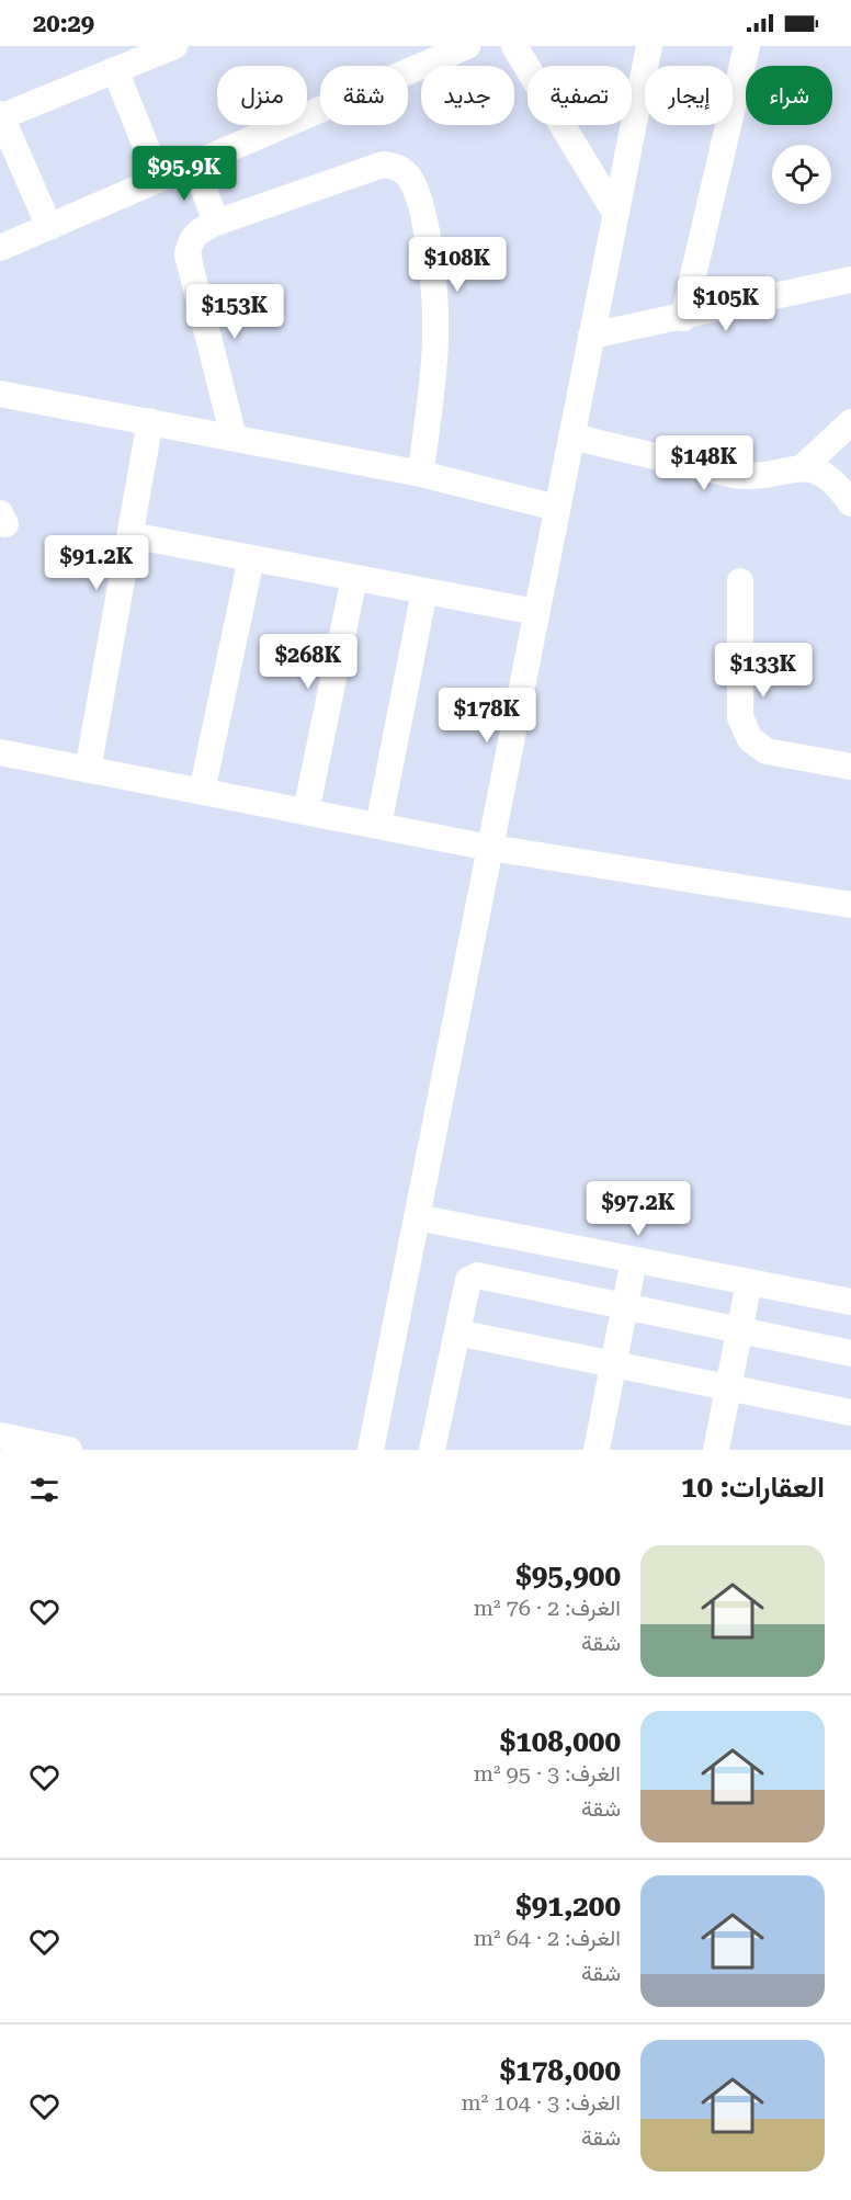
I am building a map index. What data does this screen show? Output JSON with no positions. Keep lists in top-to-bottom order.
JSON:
{
  "page": {
    "status": "20:29",
    "chip": [
      "شراء",
      "إيجار",
      "تصفية",
      "جديد",
      "شقة",
      "منزل"
    ],
    "price": [
      "$95.9K",
      "$108K",
      "$105K",
      "$153K",
      "$148K",
      "$91.2K",
      "$268K",
      "$133K",
      "$178K",
      "$97.2K"
    ],
    "heading": "العقارات: 10",
    "list": [
      {
        "name": "$95,900",
        "note": "الغرف: 2 · 76 m² · شقة"
      },
      {
        "name": "$108,000",
        "note": "الغرف: 3 · 95 m² · شقة"
      },
      {
        "name": "$91,200",
        "note": "الغرف: 2 · 64 m² · شقة"
      },
      {
        "name": "$178,000",
        "note": "الغرف: 3 · 104 m² · شقة"
      }
    ]
  }
}
